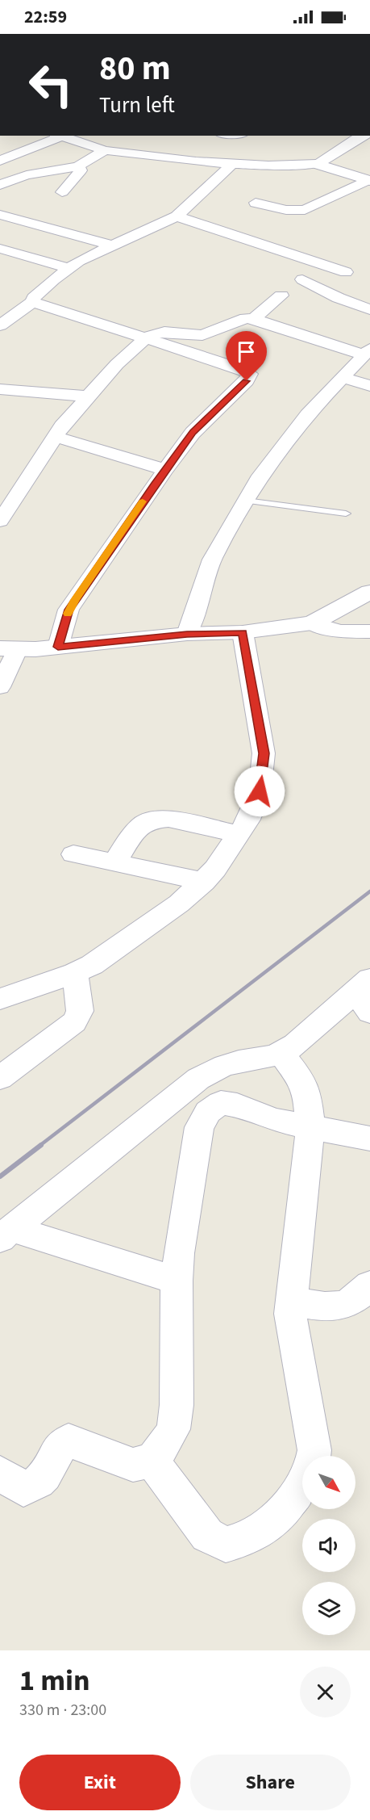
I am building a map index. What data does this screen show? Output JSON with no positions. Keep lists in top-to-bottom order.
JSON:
{
  "north": "bottom right",
  "page": {
    "status": "22:59",
    "turn": ["80 m", "Turn left"],
    "heading": ["1 min", "330 m · 23:00"],
    "buttons": ["Exit", "Share"]
  }
}
